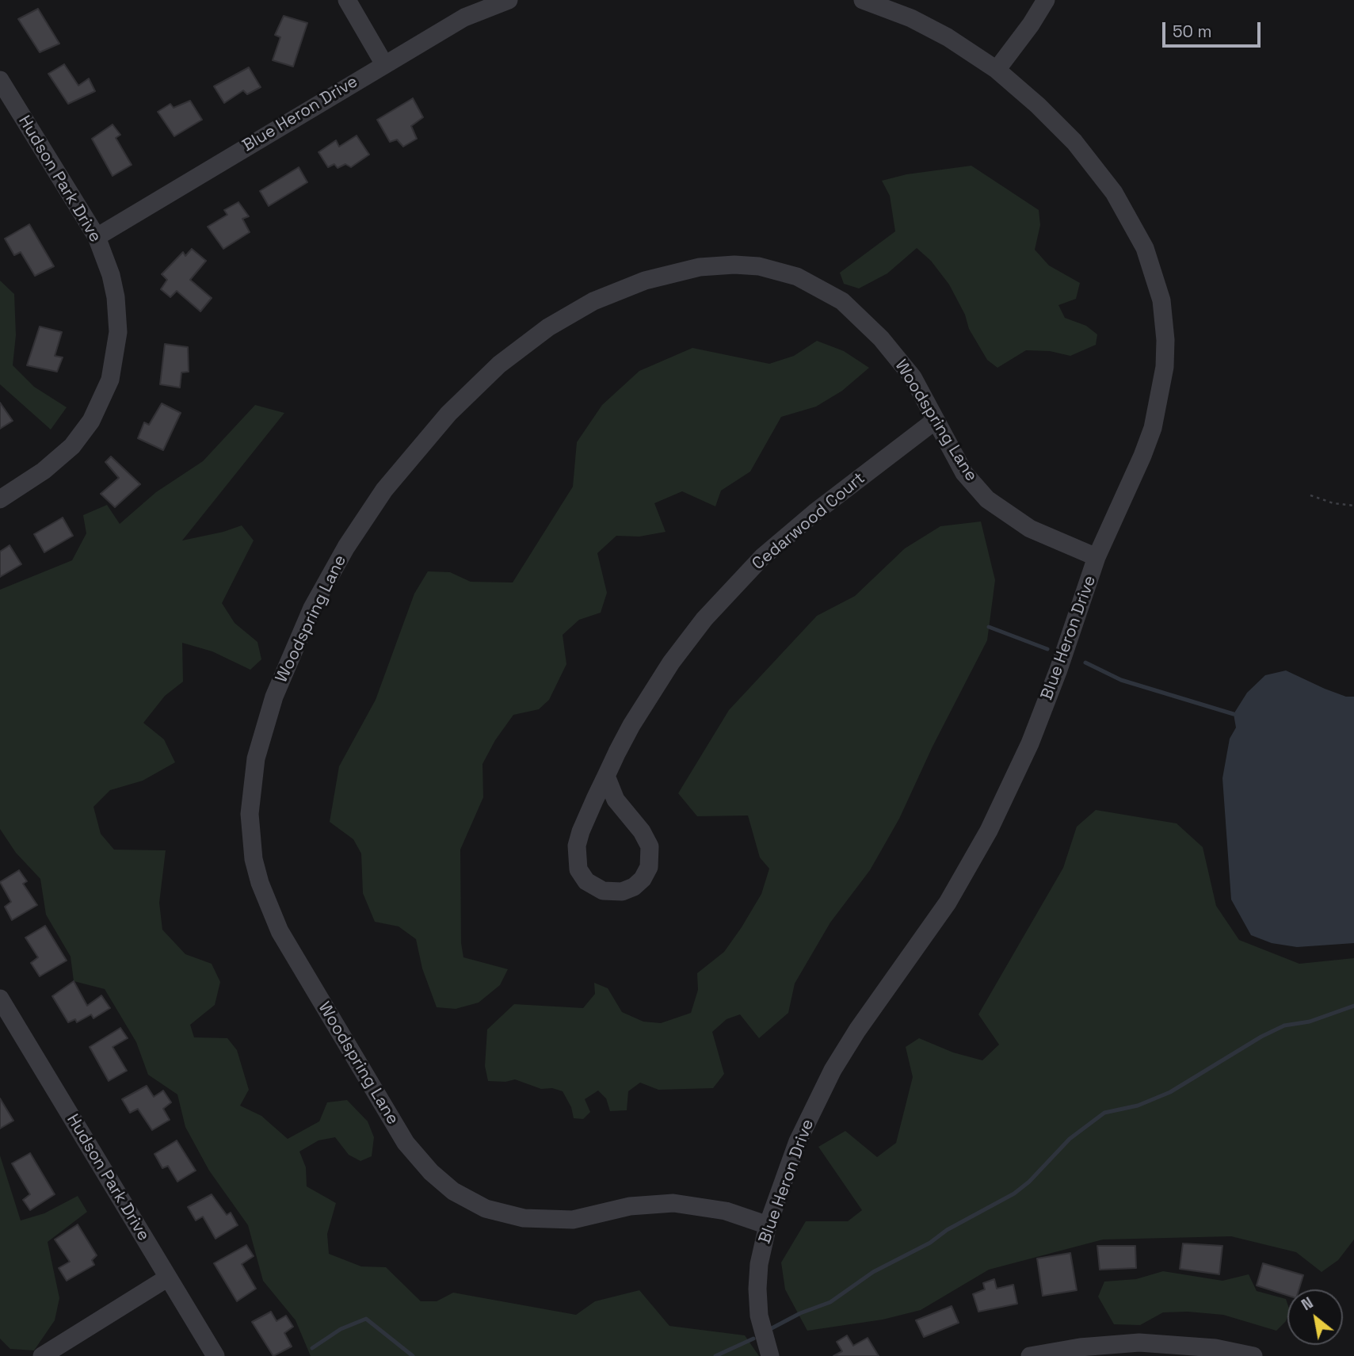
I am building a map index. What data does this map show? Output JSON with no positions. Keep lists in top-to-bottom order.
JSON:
{
  "streets": {
    "street": [
      "Blue Heron Drive",
      "Hudson Park Drive",
      "Woodspring Lane",
      "Cedarwood Court"
    ]
  },
  "crossings": [
    ["Blue Heron Drive", "Hudson Park Drive"],
    ["Blue Heron Drive", "Woodspring Lane"],
    ["Woodspring Lane", "Cedarwood Court"]
  ],
  "scale_bar": "50 m",
  "north": "top left"
}
